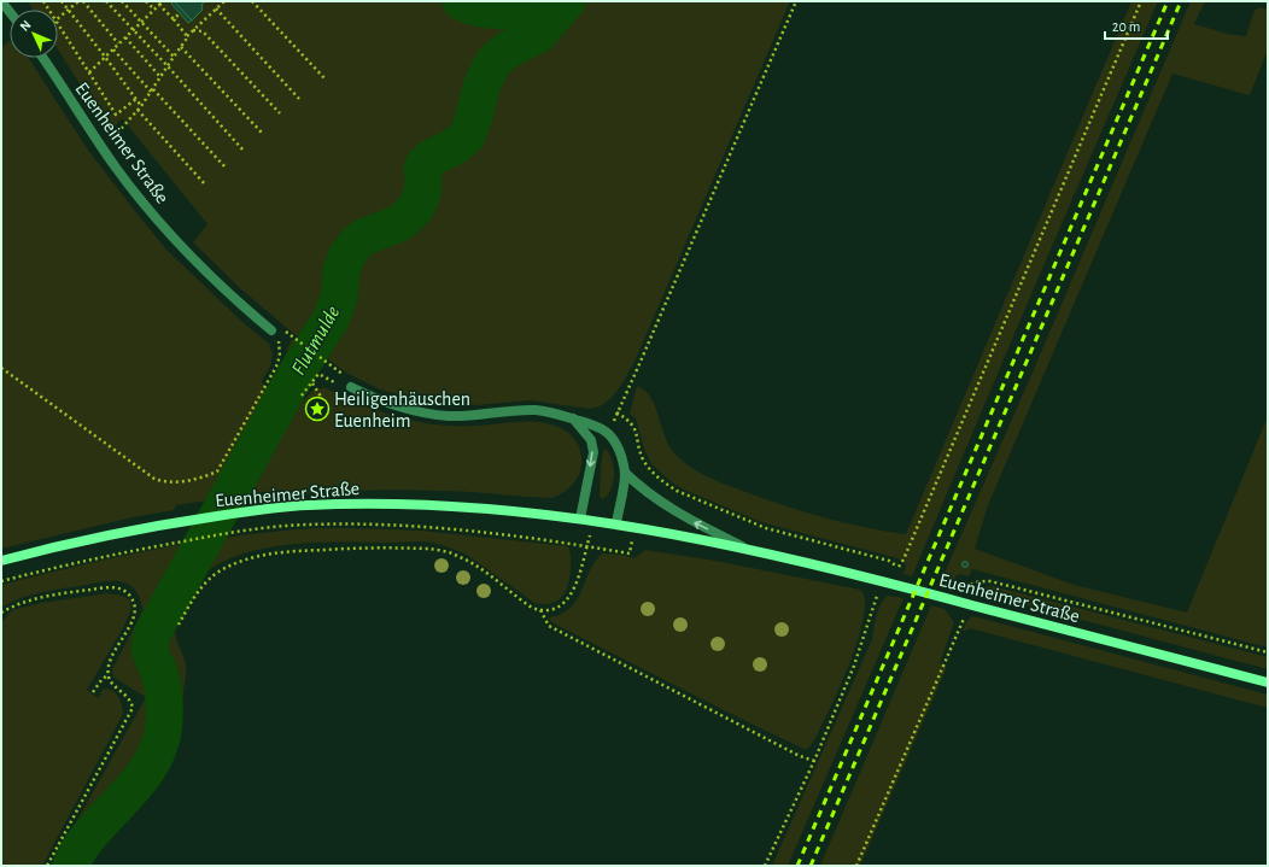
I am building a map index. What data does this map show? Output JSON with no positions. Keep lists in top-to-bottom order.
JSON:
{
  "streets": {
    "main road": ["Euenheimer Straße"]
  },
  "water": ["Flutmulde"],
  "places": {
    "place": ["Heiligenhäuschen Euenheim"]
  },
  "scale_bar": "20 m",
  "north": "top left"
}
